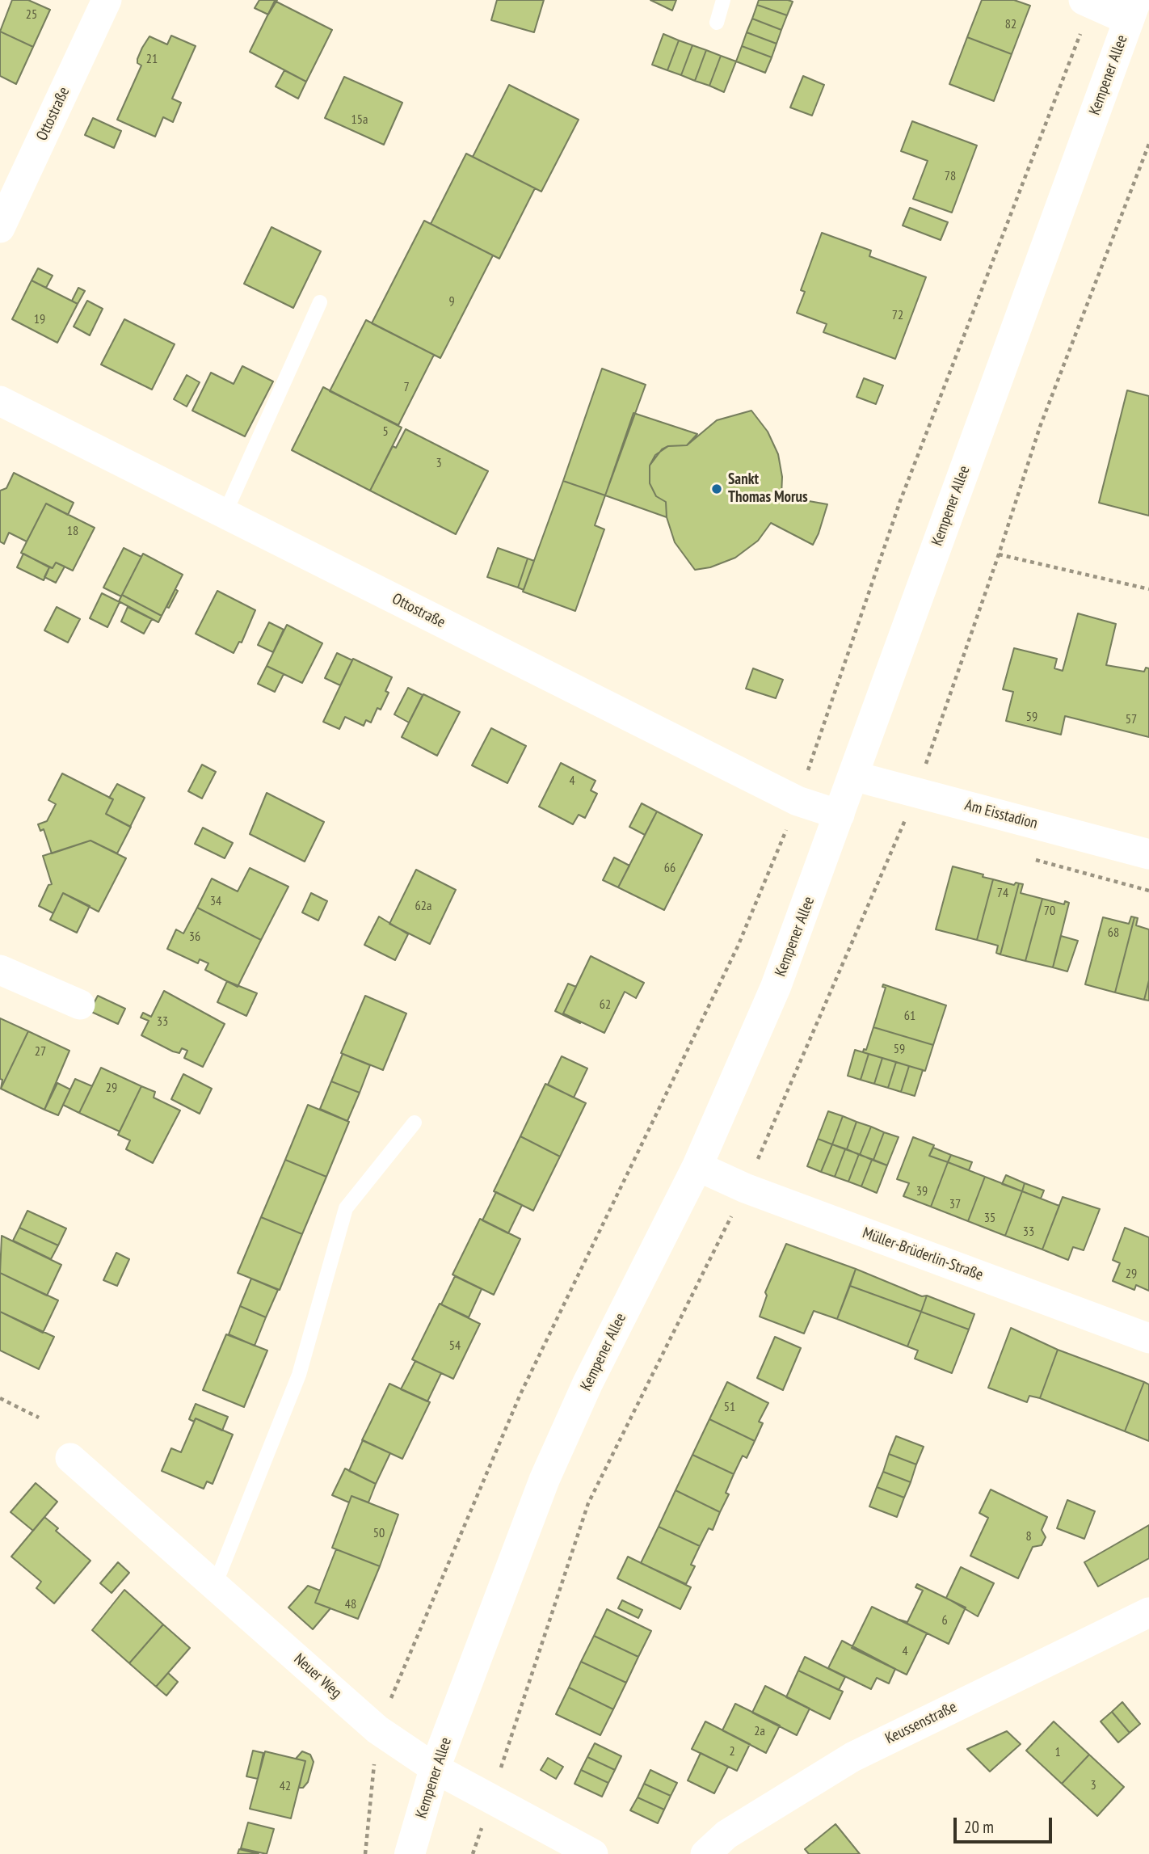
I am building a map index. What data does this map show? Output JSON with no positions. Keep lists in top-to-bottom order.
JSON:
{
  "streets": {
    "street": [
      "Kempener Allee",
      "Ottostraße",
      "Am Eisstadion",
      "Müller-Brüderlin-Straße",
      "Neuer Weg",
      "Keussenstraße"
    ]
  },
  "crossings": [
    ["Kempener Allee", "Ottostraße"],
    ["Kempener Allee", "Am Eisstadion"],
    ["Kempener Allee", "Müller-Brüderlin-Straße"],
    ["Kempener Allee", "Neuer Weg"]
  ],
  "places": ["Sankt Thomas Morus"],
  "house_numbers": [
    "25",
    "82",
    "21",
    "15a",
    "78",
    "9",
    "72",
    "19",
    "7",
    "5",
    "3",
    "18",
    "59",
    "57",
    "4",
    "66",
    "74",
    "34",
    "62a",
    "70",
    "68",
    "36",
    "62",
    "61",
    "33",
    "59",
    "27",
    "29",
    "39",
    "37",
    "35",
    "33",
    "29",
    "54",
    "51",
    "50",
    "8",
    "48",
    "6",
    "4",
    "2a",
    "2",
    "1",
    "3",
    "42"
  ],
  "scale_bar": "20 m"
}
